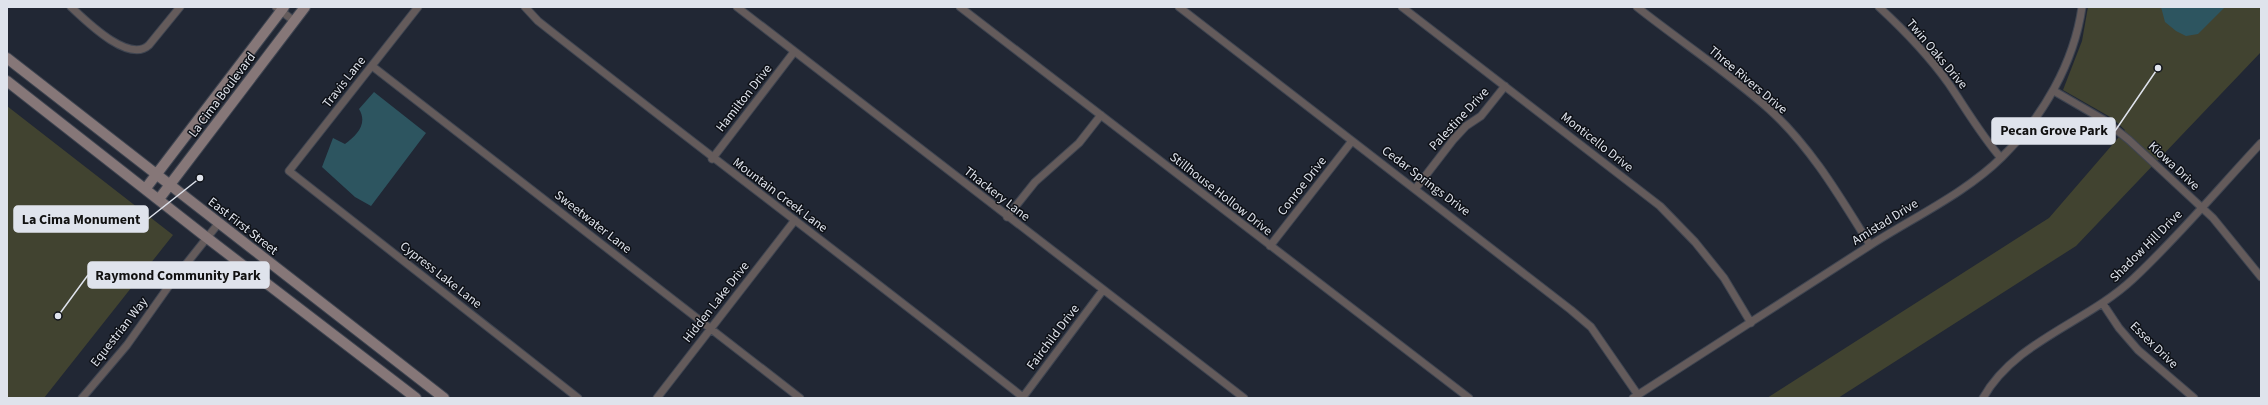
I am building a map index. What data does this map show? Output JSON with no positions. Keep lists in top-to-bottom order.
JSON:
{
  "streets": {
    "main road": ["La Cima Boulevard", "East First Street"],
    "street": [
      "Twin Oaks Drive",
      "Three Rivers Drive",
      "Travis Lane",
      "Hamilton Drive",
      "Palestine Drive",
      "Monticello Drive",
      "Kiowa Drive",
      "Cedar Springs Drive",
      "Conroe Drive",
      "Thackery Lane",
      "Stillhouse Hollow Drive",
      "Mountain Creek Lane",
      "Sweetwater Lane",
      "Amistad Drive",
      "Shadow Hill Drive",
      "Cypress Lake Lane",
      "Hidden Lake Drive",
      "Equestrian Way",
      "Fairchild Drive",
      "Essex Drive"
    ]
  },
  "crossings": [
    ["Twin Oaks Drive", "Amistad Drive"],
    ["Three Rivers Drive", "Amistad Drive"],
    ["Travis Lane", "Sweetwater Lane"],
    ["Travis Lane", "Cypress Lake Lane"],
    ["La Cima Boulevard", "East First Street"],
    ["Hamilton Drive", "Thackery Lane"],
    ["Hamilton Drive", "Mountain Creek Lane"],
    ["Palestine Drive", "Monticello Drive"],
    ["Palestine Drive", "Cedar Springs Drive"],
    ["Monticello Drive", "Amistad Drive"],
    ["Kiowa Drive", "Amistad Drive"],
    ["Kiowa Drive", "Shadow Hill Drive"],
    ["Cedar Springs Drive", "Conroe Drive"],
    ["Cedar Springs Drive", "Amistad Drive"],
    ["Conroe Drive", "Stillhouse Hollow Drive"],
    ["Thackery Lane", "Fairchild Drive"],
    ["Mountain Creek Lane", "Hidden Lake Drive"],
    ["Mountain Creek Lane", "Fairchild Drive"],
    ["Sweetwater Lane", "Hidden Lake Drive"],
    ["East First Street", "Equestrian Way"],
    ["Shadow Hill Drive", "Essex Drive"]
  ],
  "places": ["Pecan Grove Park", "La Cima Monument", "Raymond Community Park"]
}
